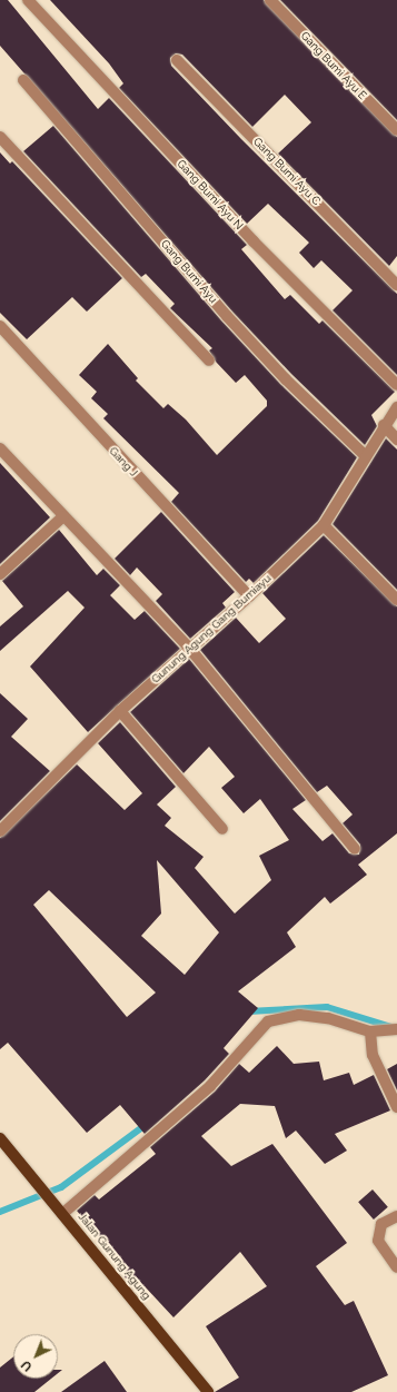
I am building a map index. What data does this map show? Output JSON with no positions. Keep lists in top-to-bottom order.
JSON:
{
  "streets": {
    "main road": ["Jalan Gunung Agung"],
    "street": [
      "Gang Bumi Ayu E",
      "Gang Bumi Ayu C",
      "Gang Bumi Ayu N",
      "Gang Bumi Ayu",
      "Gang J",
      "Gunung Agung Gang Bumiayu"
    ]
  },
  "crossings": [
    ["Gang Bumi Ayu", "Gunung Agung Gang Bumiayu"],
    ["Gang J", "Gunung Agung Gang Bumiayu"]
  ],
  "north": "bottom left"
}
